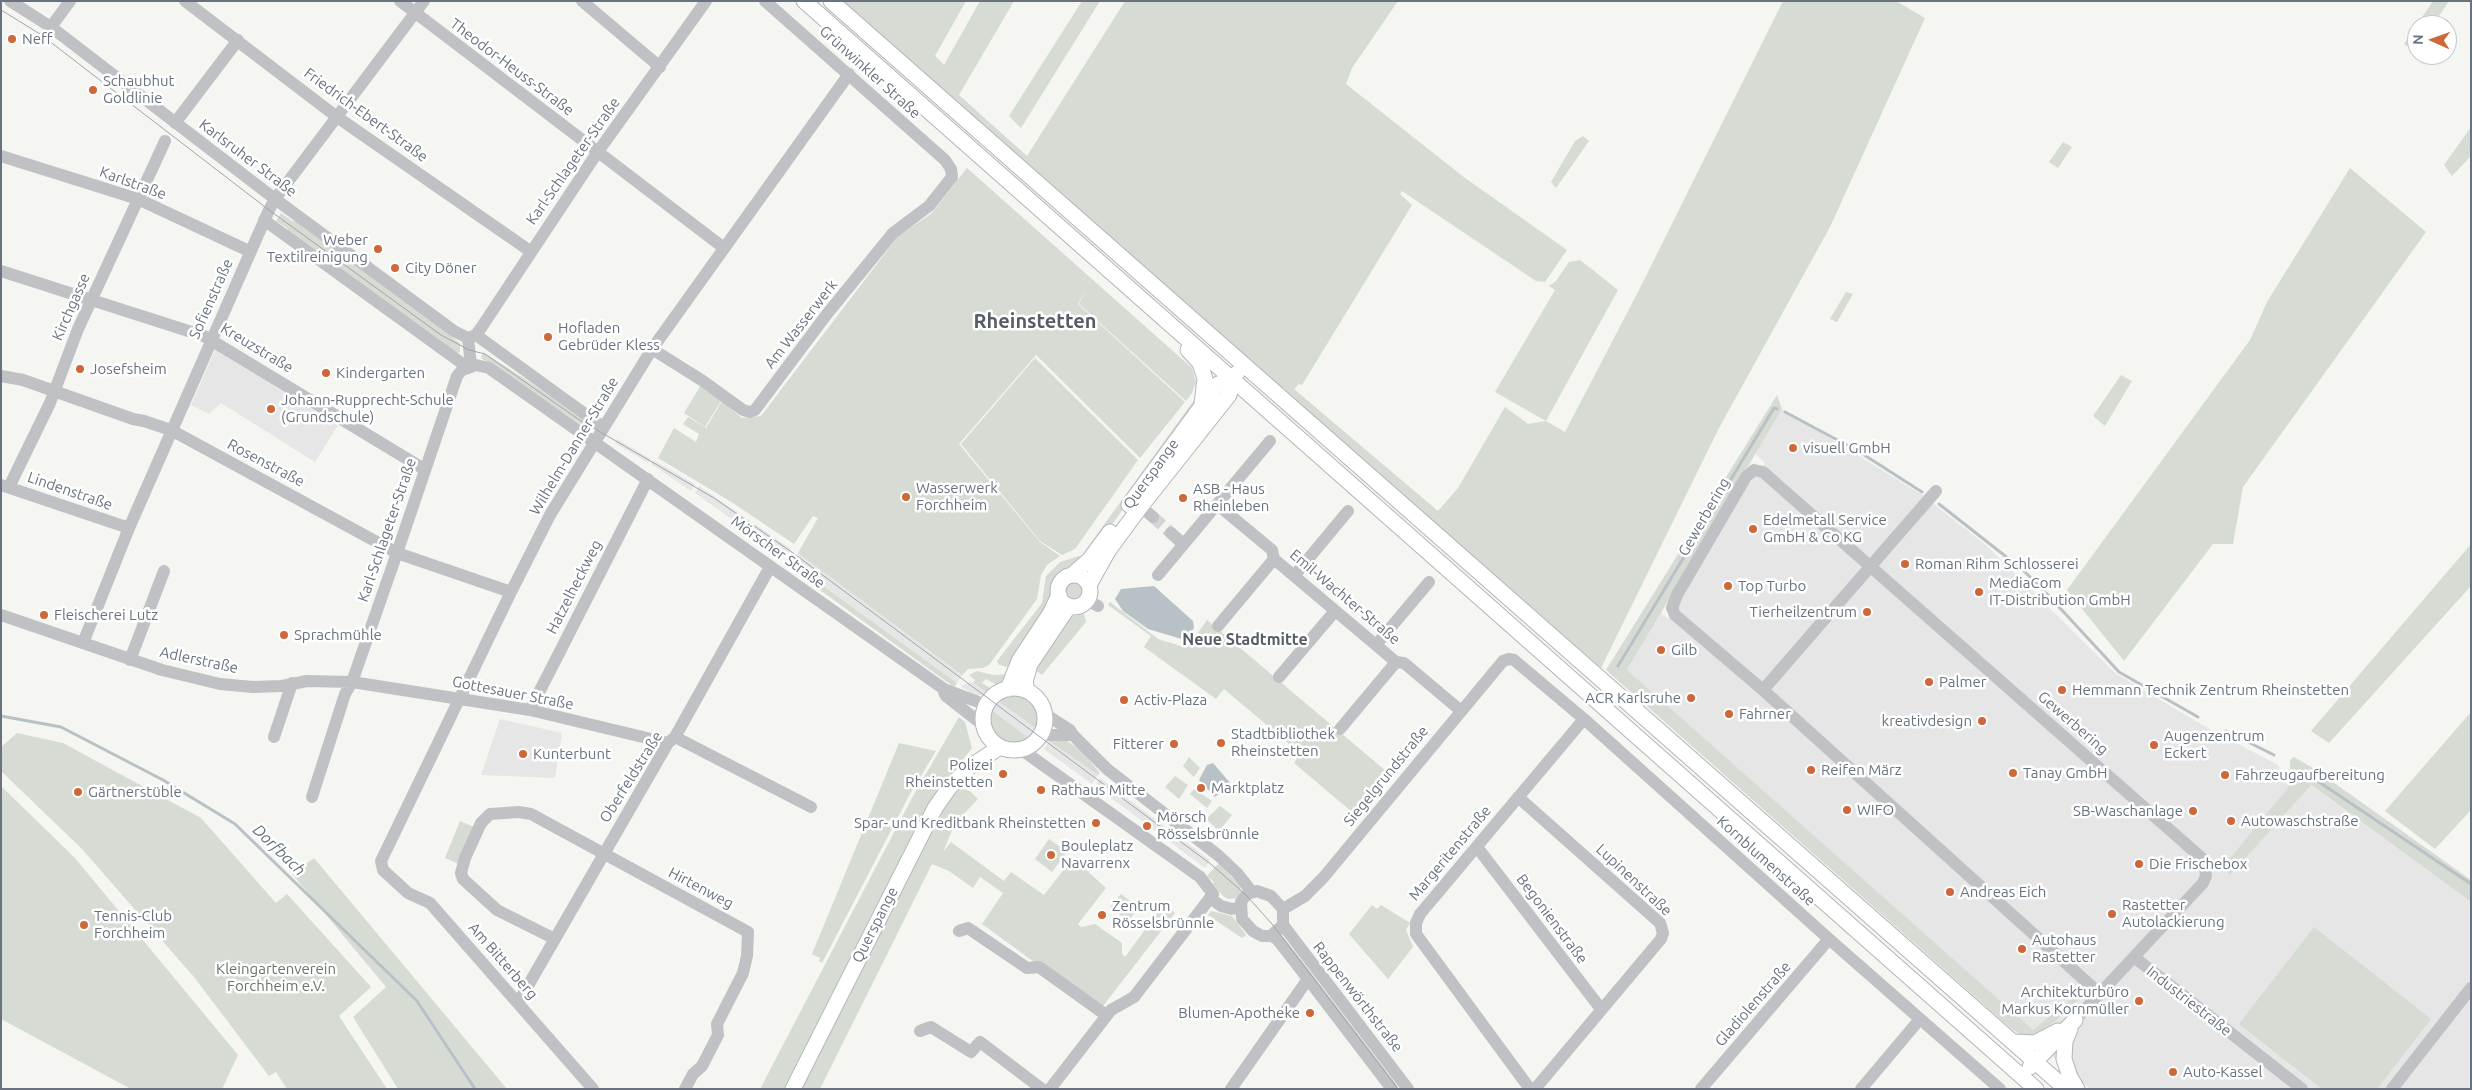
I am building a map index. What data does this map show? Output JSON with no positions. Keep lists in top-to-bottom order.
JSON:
{
  "streets": {
    "main road": ["Querspange", "Industriestraße"],
    "street": [
      "Theodor-Heuss-Straße",
      "Grünwinkler Straße",
      "Friedrich-Ebert-Straße",
      "Karlsruher Straße",
      "Karl-Schlageter-Straße",
      "Karlstraße",
      "Sofienstraße",
      "Kirchgasse",
      "Am Wasserwerk",
      "Kreuzstraße",
      "Wilhelm-Danner-Straße",
      "Rosenstraße",
      "Lindenstraße",
      "Gewerbering",
      "Mörscher Straße",
      "Hatzelheckweg",
      "Emil-Wachter-Straße",
      "Adlerstraße",
      "Gottesauer Straße",
      "Siegelgrundstraße",
      "Oberfeldstraße",
      "Margeritenstraße",
      "Kornblumenstraße",
      "Lupinenstraße",
      "Hirtenweg",
      "Begonienstraße",
      "Am Bitterberg",
      "Rappenwörthstraße",
      "Gladiolenstraße"
    ]
  },
  "crossings": [
    ["Theodor-Heuss-Straße", "Karl-Schlageter-Straße"],
    ["Theodor-Heuss-Straße", "Sofienstraße"],
    ["Theodor-Heuss-Straße", "Wilhelm-Danner-Straße"],
    ["Grünwinkler Straße", "Am Wasserwerk"],
    ["Grünwinkler Straße", "Wilhelm-Danner-Straße"],
    ["Friedrich-Ebert-Straße", "Karl-Schlageter-Straße"],
    ["Friedrich-Ebert-Straße", "Sofienstraße"],
    ["Karlsruher Straße", "Karl-Schlageter-Straße"],
    ["Karlsruher Straße", "Sofienstraße"],
    ["Karlsruher Straße", "Wilhelm-Danner-Straße"],
    ["Karl-Schlageter-Straße", "Kreuzstraße"],
    ["Karl-Schlageter-Straße", "Rosenstraße"],
    ["Karl-Schlageter-Straße", "Adlerstraße"],
    ["Karl-Schlageter-Straße", "Gottesauer Straße"],
    ["Karlstraße", "Sofienstraße"],
    ["Karlstraße", "Kirchgasse"],
    ["Sofienstraße", "Kreuzstraße"],
    ["Sofienstraße", "Rosenstraße"],
    ["Sofienstraße", "Lindenstraße"],
    ["Sofienstraße", "Adlerstraße"],
    ["Kirchgasse", "Kreuzstraße"],
    ["Kirchgasse", "Rosenstraße"],
    ["Kirchgasse", "Lindenstraße"],
    ["Am Wasserwerk", "Wilhelm-Danner-Straße"],
    ["Wilhelm-Danner-Straße", "Rosenstraße"],
    ["Wilhelm-Danner-Straße", "Mörscher Straße"],
    ["Wilhelm-Danner-Straße", "Gottesauer Straße"],
    ["Wilhelm-Danner-Straße", "Am Bitterberg"],
    ["Gewerbering", "Industriestraße"],
    ["Mörscher Straße", "Hatzelheckweg"],
    ["Mörscher Straße", "Oberfeldstraße"],
    ["Hatzelheckweg", "Gottesauer Straße"],
    ["Emil-Wachter-Straße", "Siegelgrundstraße"],
    ["Adlerstraße", "Gottesauer Straße"],
    ["Gottesauer Straße", "Oberfeldstraße"],
    ["Siegelgrundstraße", "Kornblumenstraße"],
    ["Siegelgrundstraße", "Rappenwörthstraße"],
    ["Oberfeldstraße", "Hirtenweg"],
    ["Oberfeldstraße", "Am Bitterberg"],
    ["Margeritenstraße", "Kornblumenstraße"],
    ["Margeritenstraße", "Lupinenstraße"],
    ["Margeritenstraße", "Begonienstraße"],
    ["Kornblumenstraße", "Gladiolenstraße"],
    ["Lupinenstraße", "Begonienstraße"]
  ],
  "districts": ["Rheinstetten", "Neue Stadtmitte"],
  "water": ["Dorfbach"],
  "parks": ["Kleingartenverein Forchheim e.V."],
  "places": [
    "Neff",
    "Schaubhut Goldlinie",
    "Weber Textilreinigung",
    "City Döner",
    "Hofladen Gebrüder Kless",
    "Josefsheim",
    "Kindergarten",
    "Johann-Rupprecht-Schule (Grundschule)",
    "visuell GmbH",
    "Wasserwerk Forchheim",
    "ASB - Haus Rheinleben",
    "Edelmetall Service GmbH & Co KG",
    "Roman Rihm Schlosserei",
    "Top Turbo",
    "MediaCom IT-Distribution GmbH",
    "Tierheilzentrum",
    "Fleischerei Lutz",
    "Sprachmühle",
    "Gilb",
    "Palmer",
    "Hemmann Technik Zentrum Rheinstetten",
    "ACR Karlsruhe",
    "Activ-Plaza",
    "Fahrner",
    "kreativdesign",
    "Stadtbibliothek Rheinstetten",
    "Fitterer",
    "Augenzentrum Eckert",
    "Kunterbunt",
    "Reifen März",
    "Tanay GmbH",
    "Polizei Rheinstetten",
    "Fahrzeugaufbereitung",
    "Marktplatz",
    "Rathaus Mitte",
    "Gärtnerstüble",
    "WIFO",
    "SB-Waschanlage",
    "Autowaschstraße",
    "Spar- und Kreditbank Rheinstetten",
    "Mörsch Rösselsbrünnle",
    "Bouleplatz Navarrenx",
    "Die Frischebox",
    "Andreas Eich",
    "Rastetter Autolackierung",
    "Zentrum Rösselsbrünnle",
    "Tennis-Club Forchheim",
    "Autohaus Rastetter",
    "Architekturbüro Markus Kornmüller",
    "Blumen-Apotheke",
    "Auto-Kassel"
  ],
  "north": "left"
}
